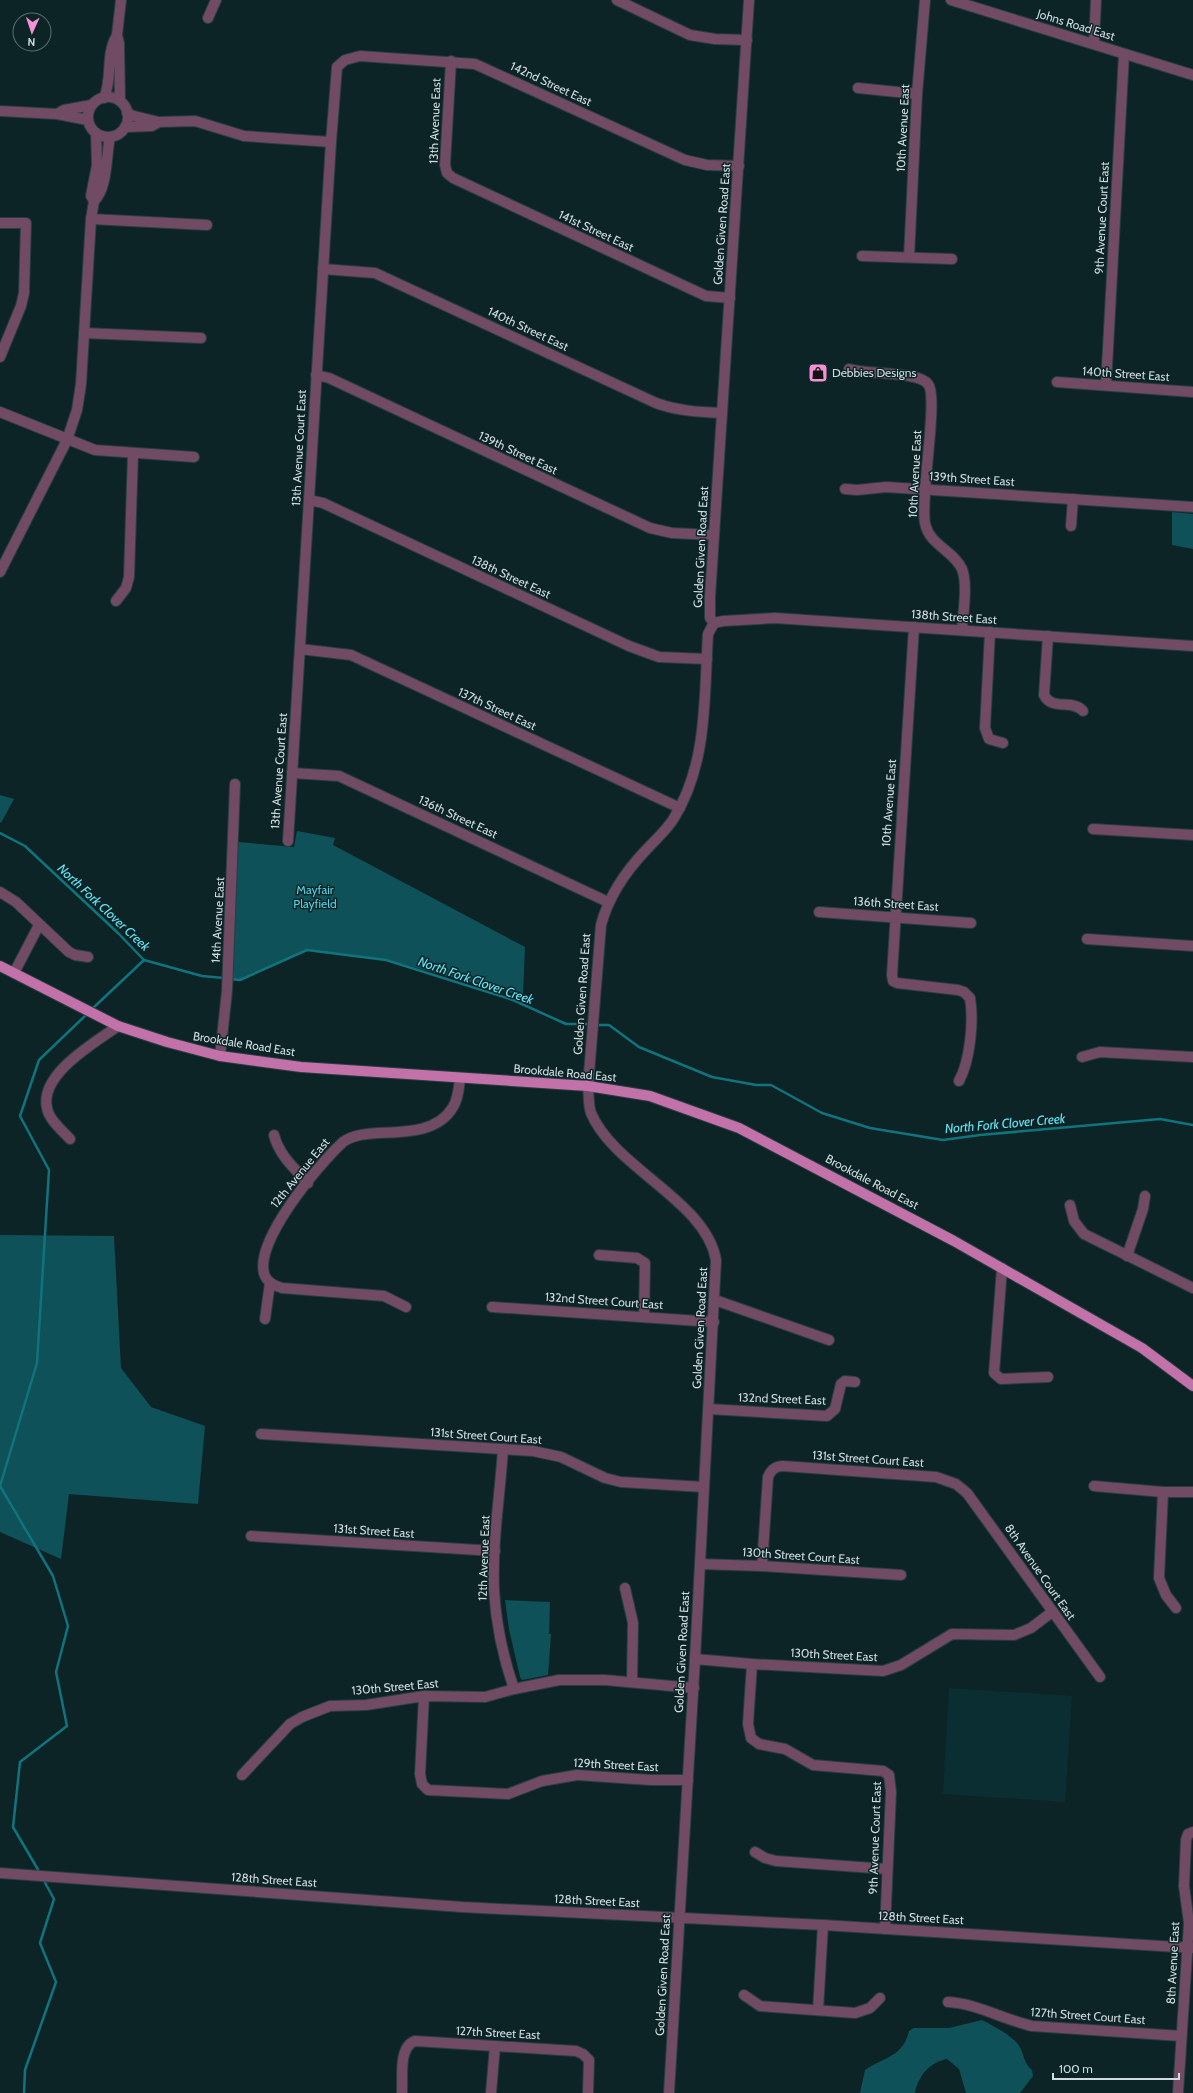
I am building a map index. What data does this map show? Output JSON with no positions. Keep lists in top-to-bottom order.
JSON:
{
  "streets": {
    "main road": ["Brookdale Road East"],
    "street": [
      "Johns Road East",
      "142nd Street East",
      "13th Avenue East",
      "10th Avenue East",
      "9th Avenue Court East",
      "Golden Given Road East",
      "141st Street East",
      "140th Street East",
      "13th Avenue Court East",
      "139th Street East",
      "138th Street East",
      "137th Street East",
      "136th Street East",
      "14th Avenue East",
      "12th Avenue East",
      "132nd Street Court East",
      "132nd Street East",
      "131st Street Court East",
      "131st Street East",
      "130th Street Court East",
      "8th Avenue Court East",
      "130th Street East",
      "129th Street East",
      "128th Street East",
      "8th Avenue East",
      "127th Street Court East",
      "127th Street East"
    ]
  },
  "crossings": [
    ["Johns Road East", "9th Avenue Court East"],
    ["142nd Street East", "13th Avenue East"],
    ["142nd Street East", "Golden Given Road East"],
    ["142nd Street East", "13th Avenue Court East"],
    ["13th Avenue East", "141st Street East"],
    ["10th Avenue East", "139th Street East"],
    ["10th Avenue East", "138th Street East"],
    ["10th Avenue East", "136th Street East"],
    ["9th Avenue Court East", "140th Street East"],
    ["9th Avenue Court East", "130th Street East"],
    ["9th Avenue Court East", "128th Street East"],
    ["Golden Given Road East", "141st Street East"],
    ["Golden Given Road East", "140th Street East"],
    ["Golden Given Road East", "139th Street East"],
    ["Golden Given Road East", "138th Street East"],
    ["Golden Given Road East", "137th Street East"],
    ["Golden Given Road East", "136th Street East"],
    ["Golden Given Road East", "Brookdale Road East"],
    ["Golden Given Road East", "132nd Street Court East"],
    ["Golden Given Road East", "132nd Street East"],
    ["Golden Given Road East", "131st Street Court East"],
    ["Golden Given Road East", "130th Street Court East"],
    ["Golden Given Road East", "130th Street East"],
    ["Golden Given Road East", "129th Street East"],
    ["Golden Given Road East", "128th Street East"],
    ["140th Street East", "13th Avenue Court East"],
    ["13th Avenue Court East", "139th Street East"],
    ["13th Avenue Court East", "138th Street East"],
    ["13th Avenue Court East", "137th Street East"],
    ["13th Avenue Court East", "136th Street East"],
    ["14th Avenue East", "Brookdale Road East"],
    ["Brookdale Road East", "12th Avenue East"],
    ["12th Avenue East", "131st Street Court East"],
    ["12th Avenue East", "131st Street East"],
    ["12th Avenue East", "130th Street East"],
    ["131st Street Court East", "130th Street Court East"],
    ["131st Street Court East", "8th Avenue Court East"],
    ["8th Avenue Court East", "130th Street East"],
    ["130th Street East", "129th Street East"],
    ["128th Street East", "8th Avenue East"],
    ["8th Avenue East", "127th Street Court East"]
  ],
  "water": ["North Fork Clover Creek"],
  "parks": ["Mayfair Playfield"],
  "places": {
    "shop": ["Debbies Designs"]
  },
  "scale_bar": "100 m",
  "north": "bottom"
}
